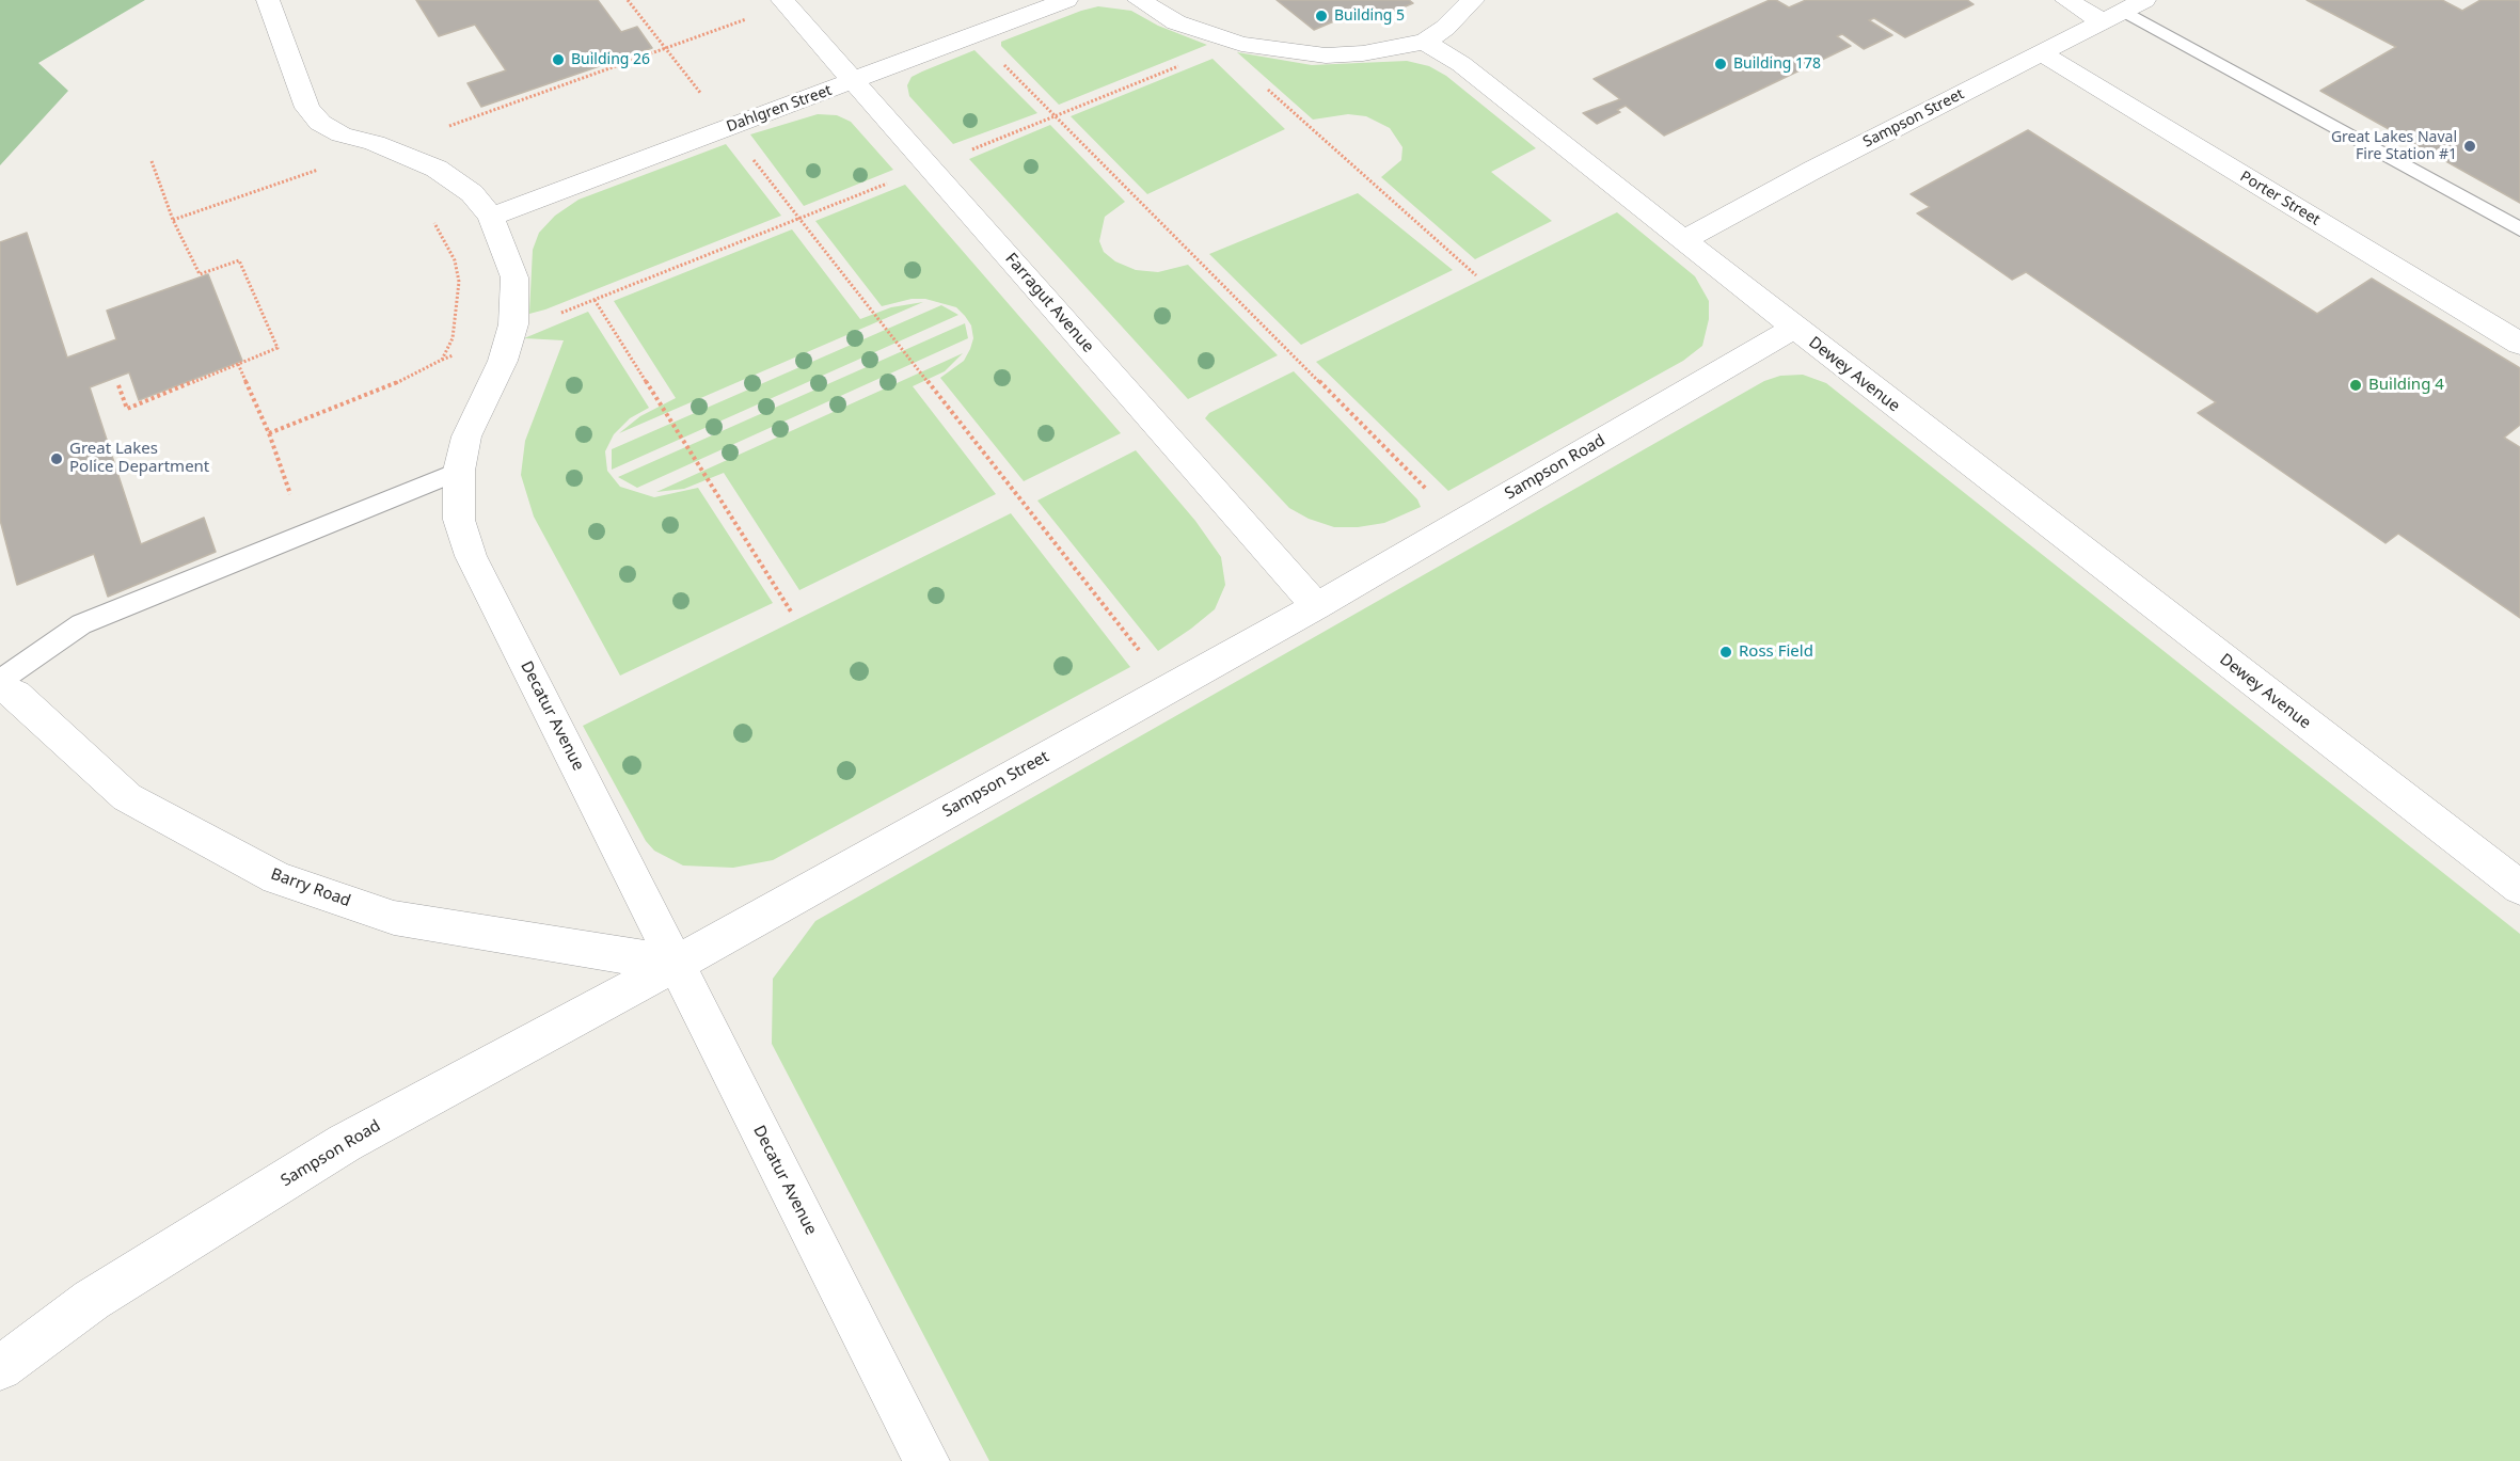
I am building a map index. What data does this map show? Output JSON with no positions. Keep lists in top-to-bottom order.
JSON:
{
  "streets": {
    "street": [
      "Dahlgren Street",
      "Sampson Street",
      "Porter Street",
      "Farragut Avenue",
      "Dewey Avenue",
      "Sampson Road",
      "Decatur Avenue",
      "Barry Road"
    ]
  },
  "crossings": [
    ["Dahlgren Street", "Farragut Avenue"],
    ["Dahlgren Street", "Decatur Avenue"],
    ["Sampson Street", "Porter Street"],
    ["Sampson Street", "Farragut Avenue"],
    ["Sampson Street", "Dewey Avenue"],
    ["Sampson Street", "Sampson Road"],
    ["Sampson Street", "Decatur Avenue"],
    ["Sampson Street", "Barry Road"],
    ["Farragut Avenue", "Sampson Road"],
    ["Dewey Avenue", "Sampson Road"],
    ["Sampson Road", "Decatur Avenue"],
    ["Sampson Road", "Barry Road"],
    ["Decatur Avenue", "Barry Road"]
  ],
  "places": [
    "Building 5",
    "Building 26",
    "Building 178",
    "Great Lakes Naval Fire Station #1",
    "Building 4",
    "Great Lakes Police Department",
    "Ross Field"
  ]
}
